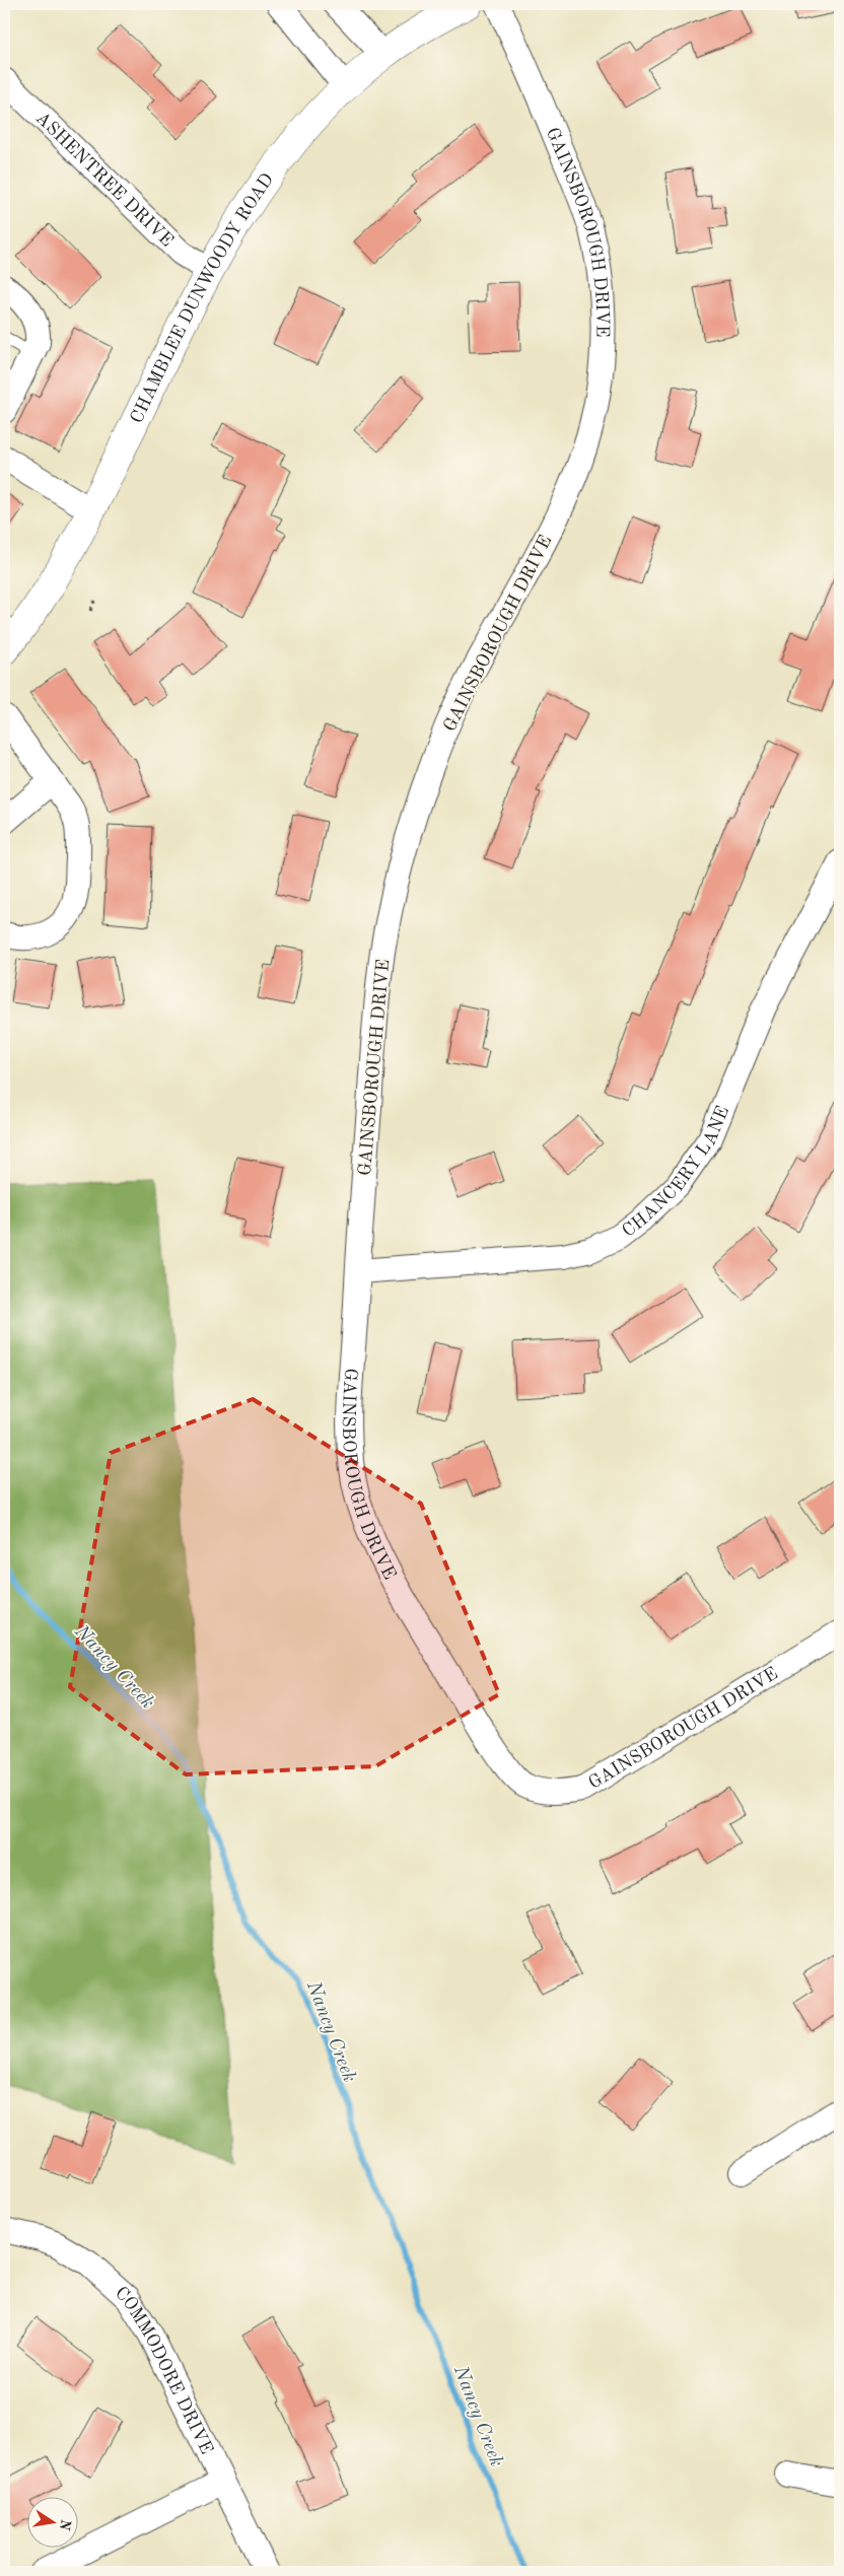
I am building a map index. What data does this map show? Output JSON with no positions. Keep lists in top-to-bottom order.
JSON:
{
  "streets": {
    "street": [
      "ASHENTREE DRIVE",
      "GAINSBOROUGH DRIVE",
      "CHAMBLEE DUNWOODY ROAD",
      "CHANCERY LANE",
      "COMMODORE DRIVE"
    ]
  },
  "crossings": [
    ["ASHENTREE DRIVE", "CHAMBLEE DUNWOODY ROAD"],
    ["GAINSBOROUGH DRIVE", "CHANCERY LANE"]
  ],
  "water": ["Nancy Creek"],
  "north": "right"
}
